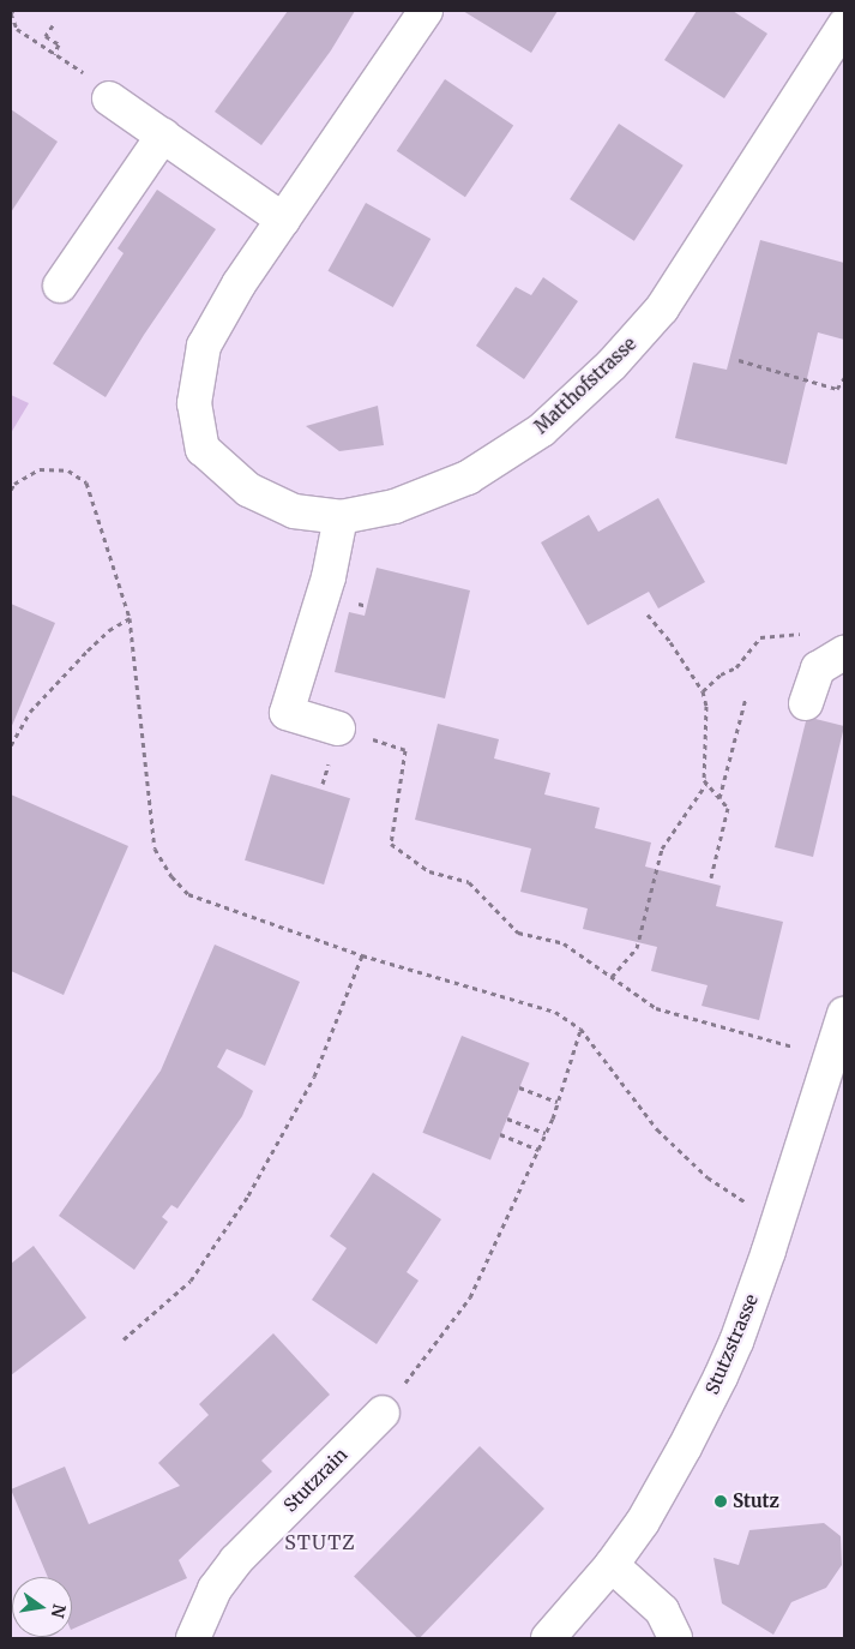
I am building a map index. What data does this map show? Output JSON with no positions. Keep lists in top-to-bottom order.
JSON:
{
  "streets": {
    "street": ["Matthofstrasse", "Stutzstrasse", "Stutzrain"]
  },
  "districts": ["STUTZ"],
  "places": ["Stutz"],
  "north": "right"
}
